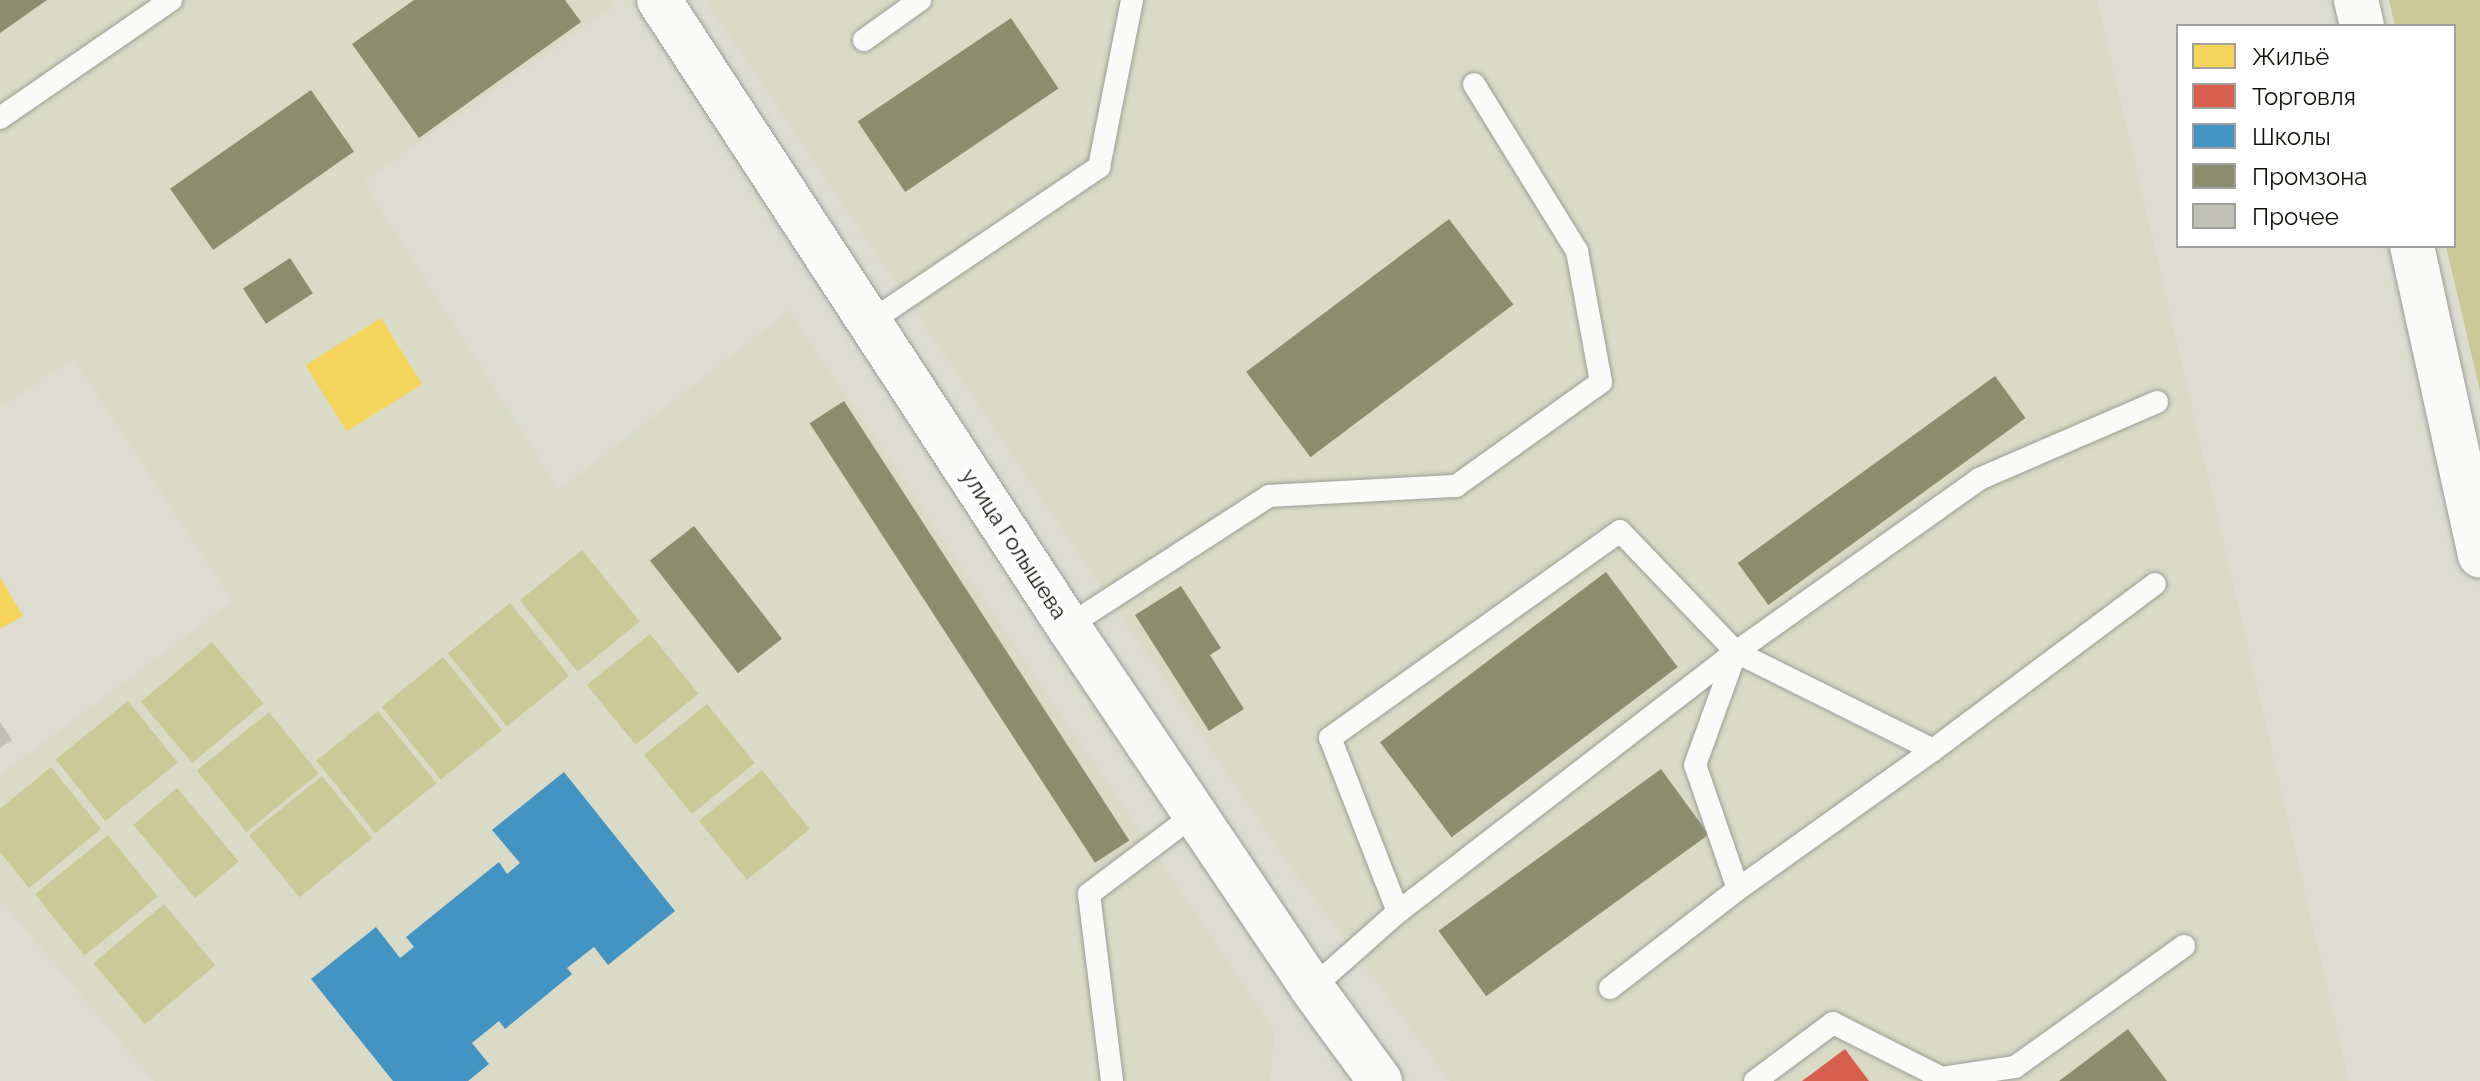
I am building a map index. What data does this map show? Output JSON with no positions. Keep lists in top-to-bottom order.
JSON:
{
  "streets": {
    "street": ["улица Голышева"]
  },
  "legend": [
    "Жильё",
    "Торговля",
    "Школы",
    "Промзона",
    "Прочее"
  ]
}
